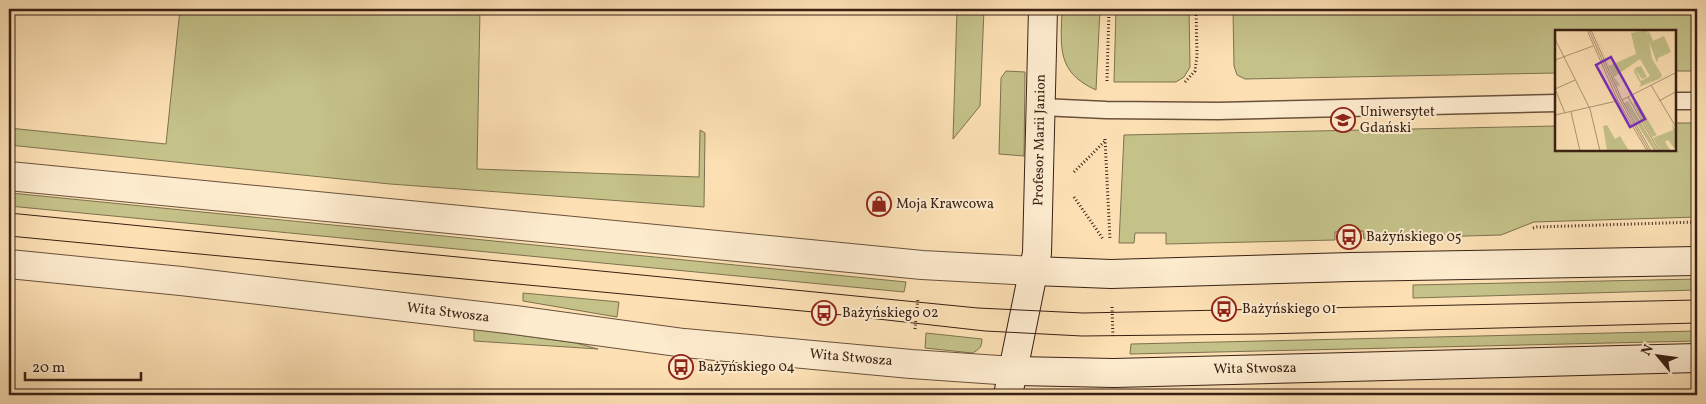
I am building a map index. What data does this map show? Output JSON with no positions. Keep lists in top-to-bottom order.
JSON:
{
  "streets": {
    "street": ["Profesor Marii Janion", "Wita Stwosza"]
  },
  "crossings": [
    ["Profesor Marii Janion", "Wita Stwosza"]
  ],
  "places": {
    "school or university": ["Uniwersytet Gdański"],
    "shop": ["Moja Krawcowa"],
    "bus stop": [
      "Bażyńskiego 05",
      "Bażyńskiego 01",
      "Bażyńskiego 02",
      "Bażyńskiego 04"
    ]
  },
  "scale_bar": "20 m",
  "north": "top left"
}
